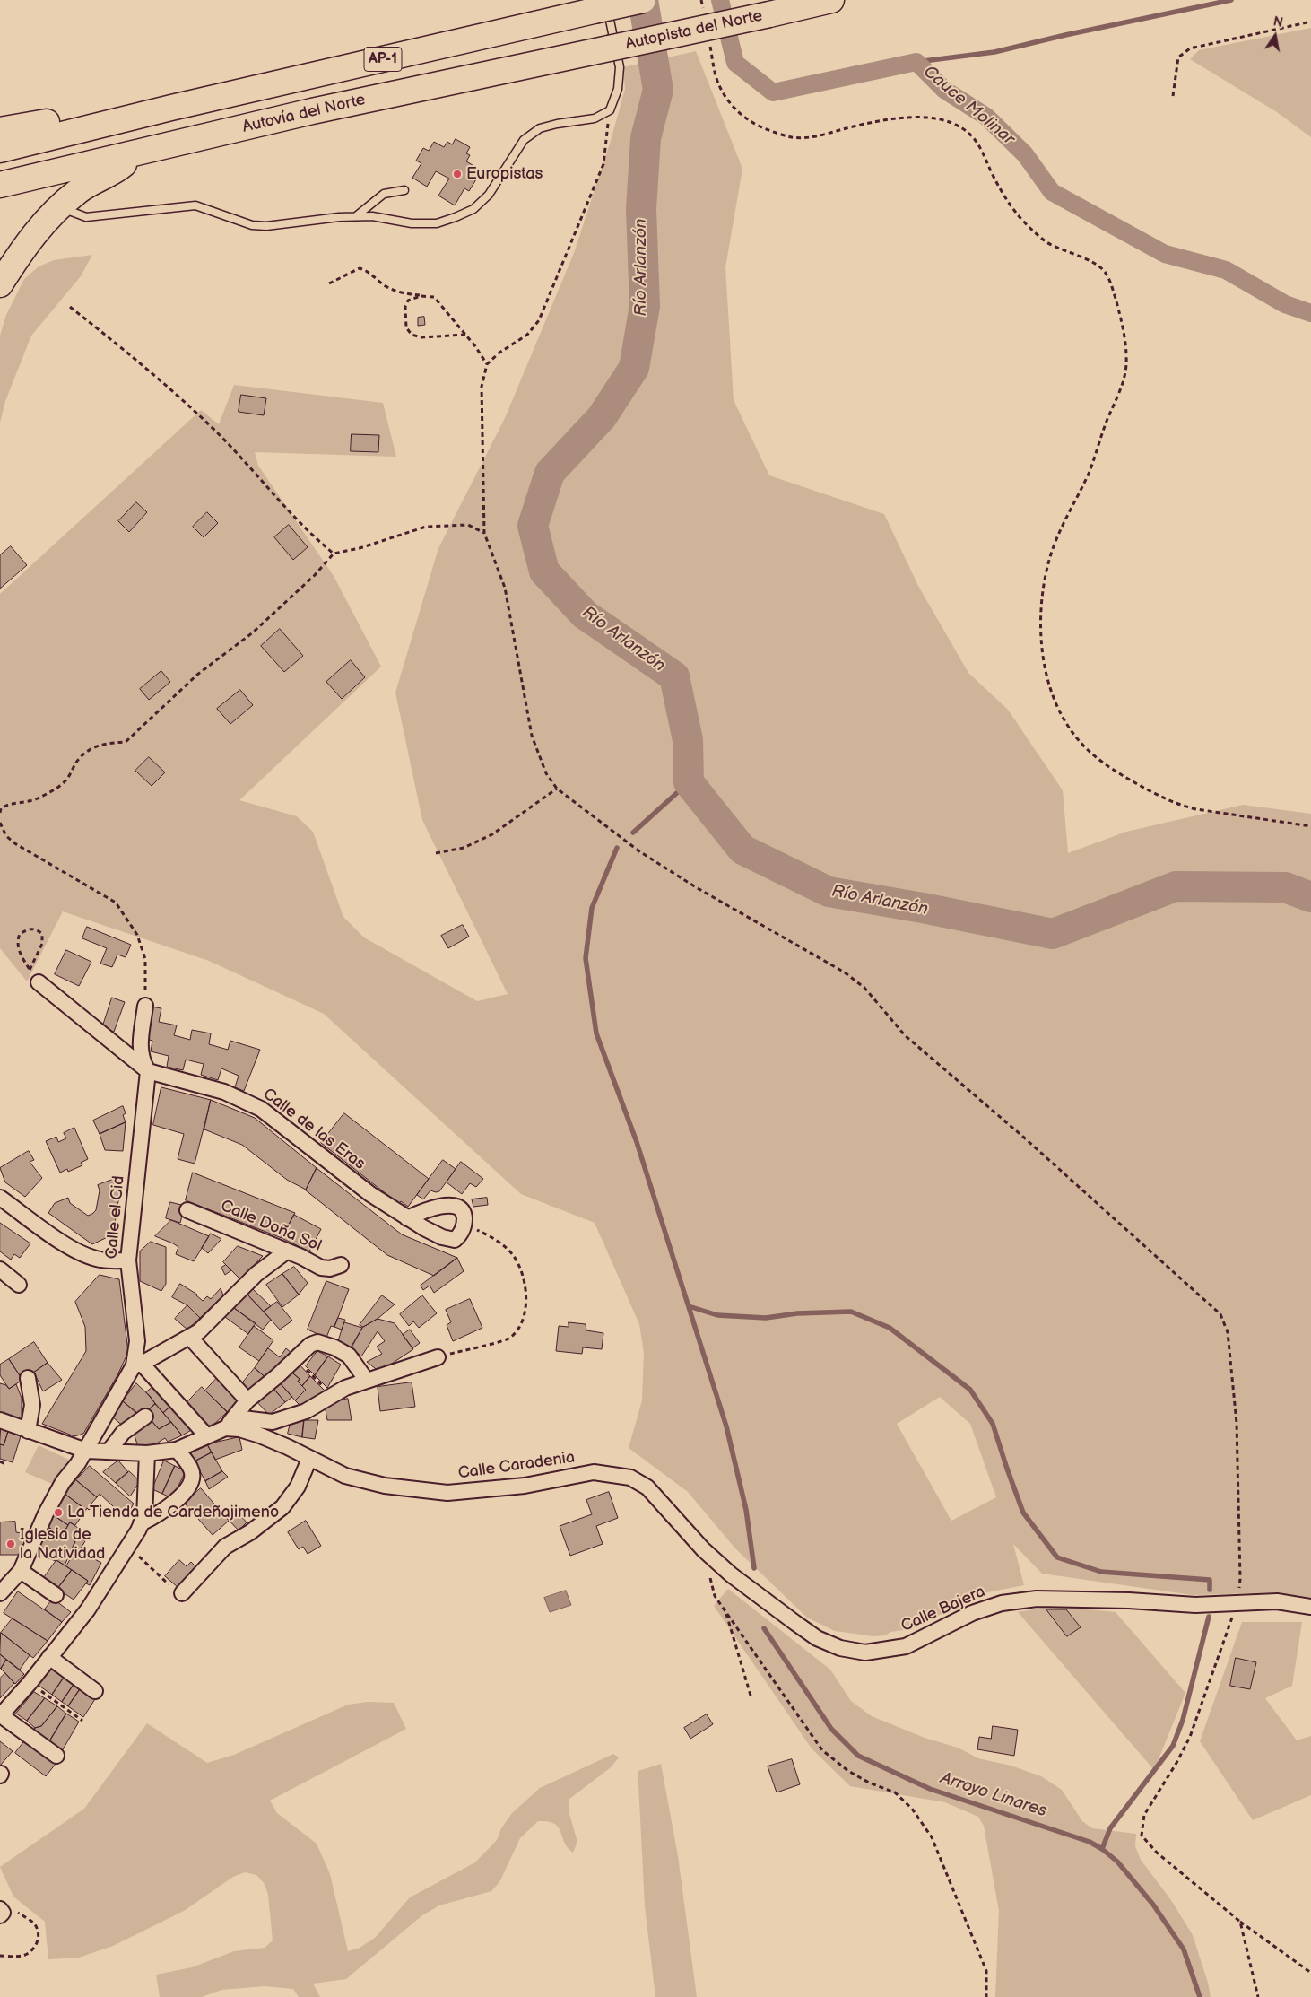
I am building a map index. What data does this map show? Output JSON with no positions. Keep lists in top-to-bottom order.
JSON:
{
  "streets": {
    "highway": ["Autopista del Norte", "AP-1", "Autovía del Norte"],
    "street": [
      "Calle de las Eras",
      "Calle el Cid",
      "Calle Doña Sol",
      "Calle Caradenia",
      "Calle Bajera"
    ]
  },
  "crossings": [
    ["Autopista del Norte", "Autovía del Norte"],
    ["Calle de las Eras", "Calle el Cid"],
    ["Calle el Cid", "Calle Caradenia"],
    ["Calle Caradenia", "Calle Bajera"]
  ],
  "water": ["Cauce Molinar", "Río Arlanzón", "Arroyo Linares"],
  "places": ["Europistas", "La Tienda de Cardeñajimeno", "Iglesia de la Natividad"],
  "north": "top"
}
